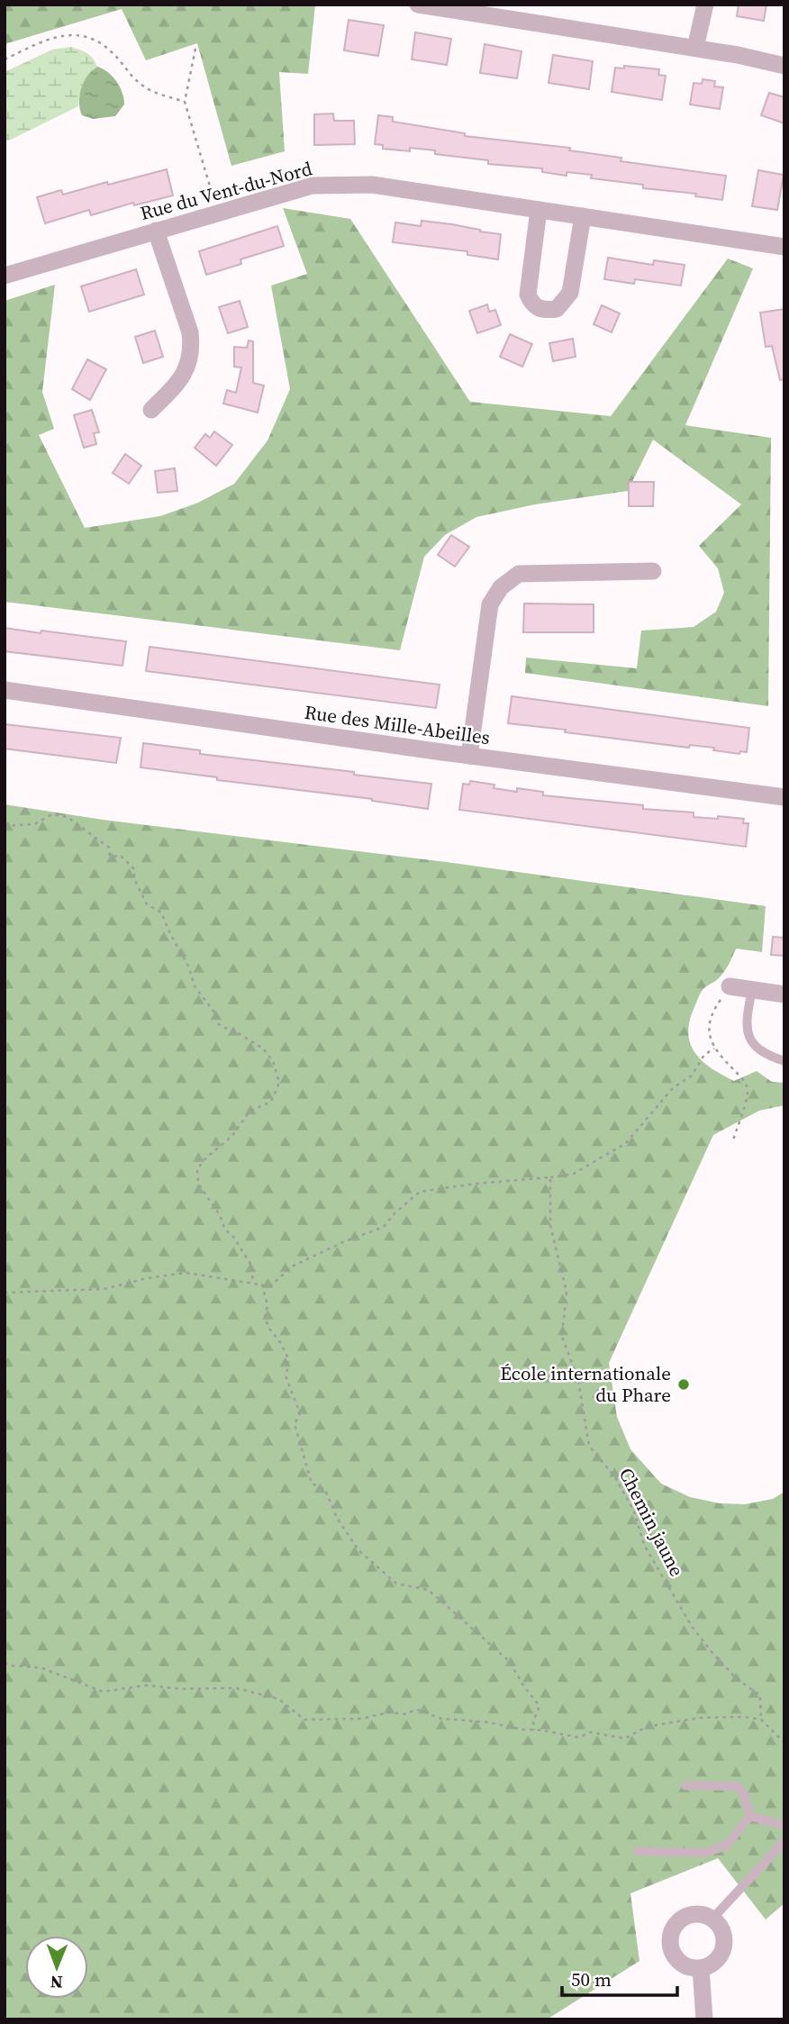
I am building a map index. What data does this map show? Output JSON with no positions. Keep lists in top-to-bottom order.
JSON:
{
  "streets": {
    "street": ["Rue du Vent-du-Nord", "Rue des Mille-Abeilles"],
    "path": ["Chemin jaune"]
  },
  "places": ["École internationale du Phare"],
  "scale_bar": "50 m",
  "north": "bottom"
}
